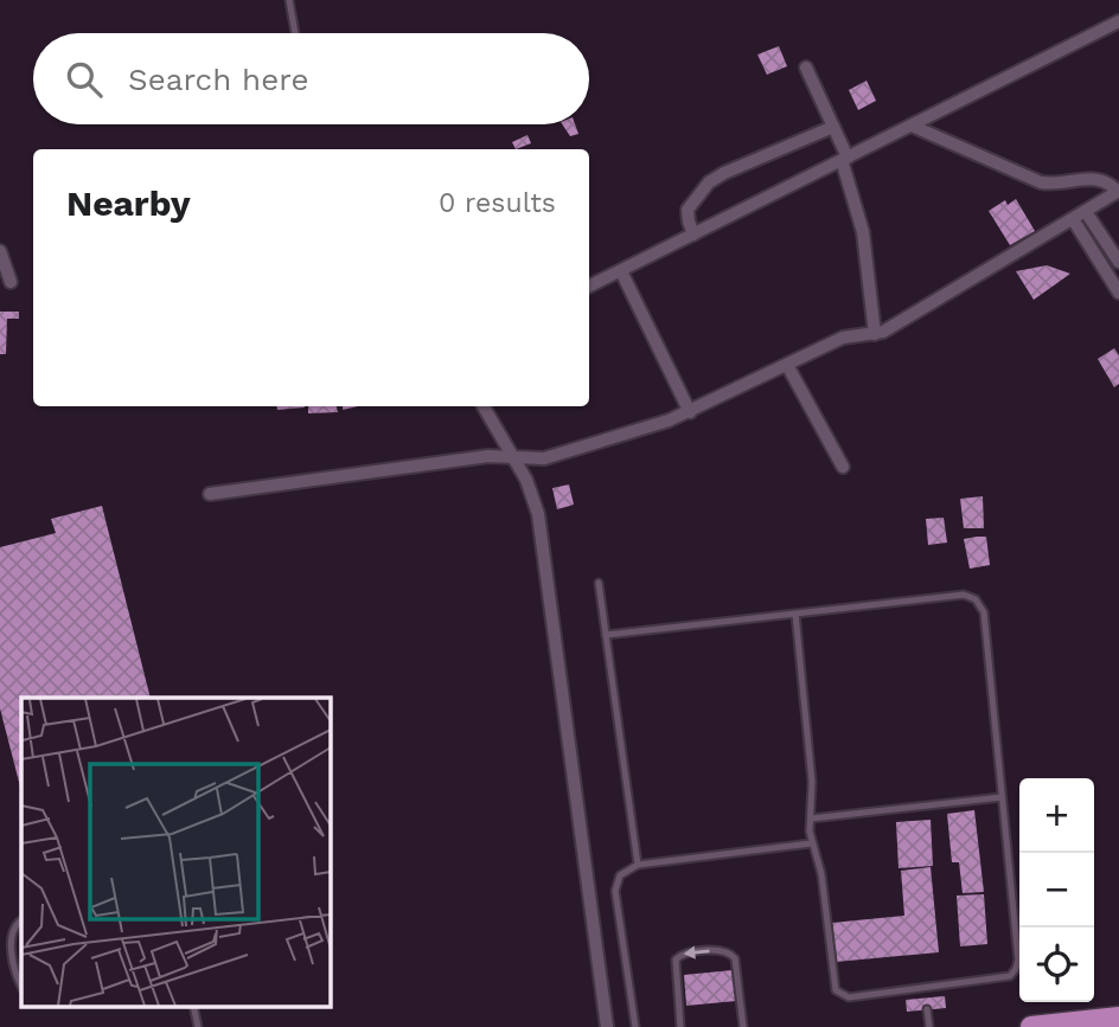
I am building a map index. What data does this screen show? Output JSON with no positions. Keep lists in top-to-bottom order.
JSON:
{
  "page": {
    "search": "Search here",
    "heading": ["Nearby", "0 results"],
    "map_buttons": ["+", "−"]
  }
}
